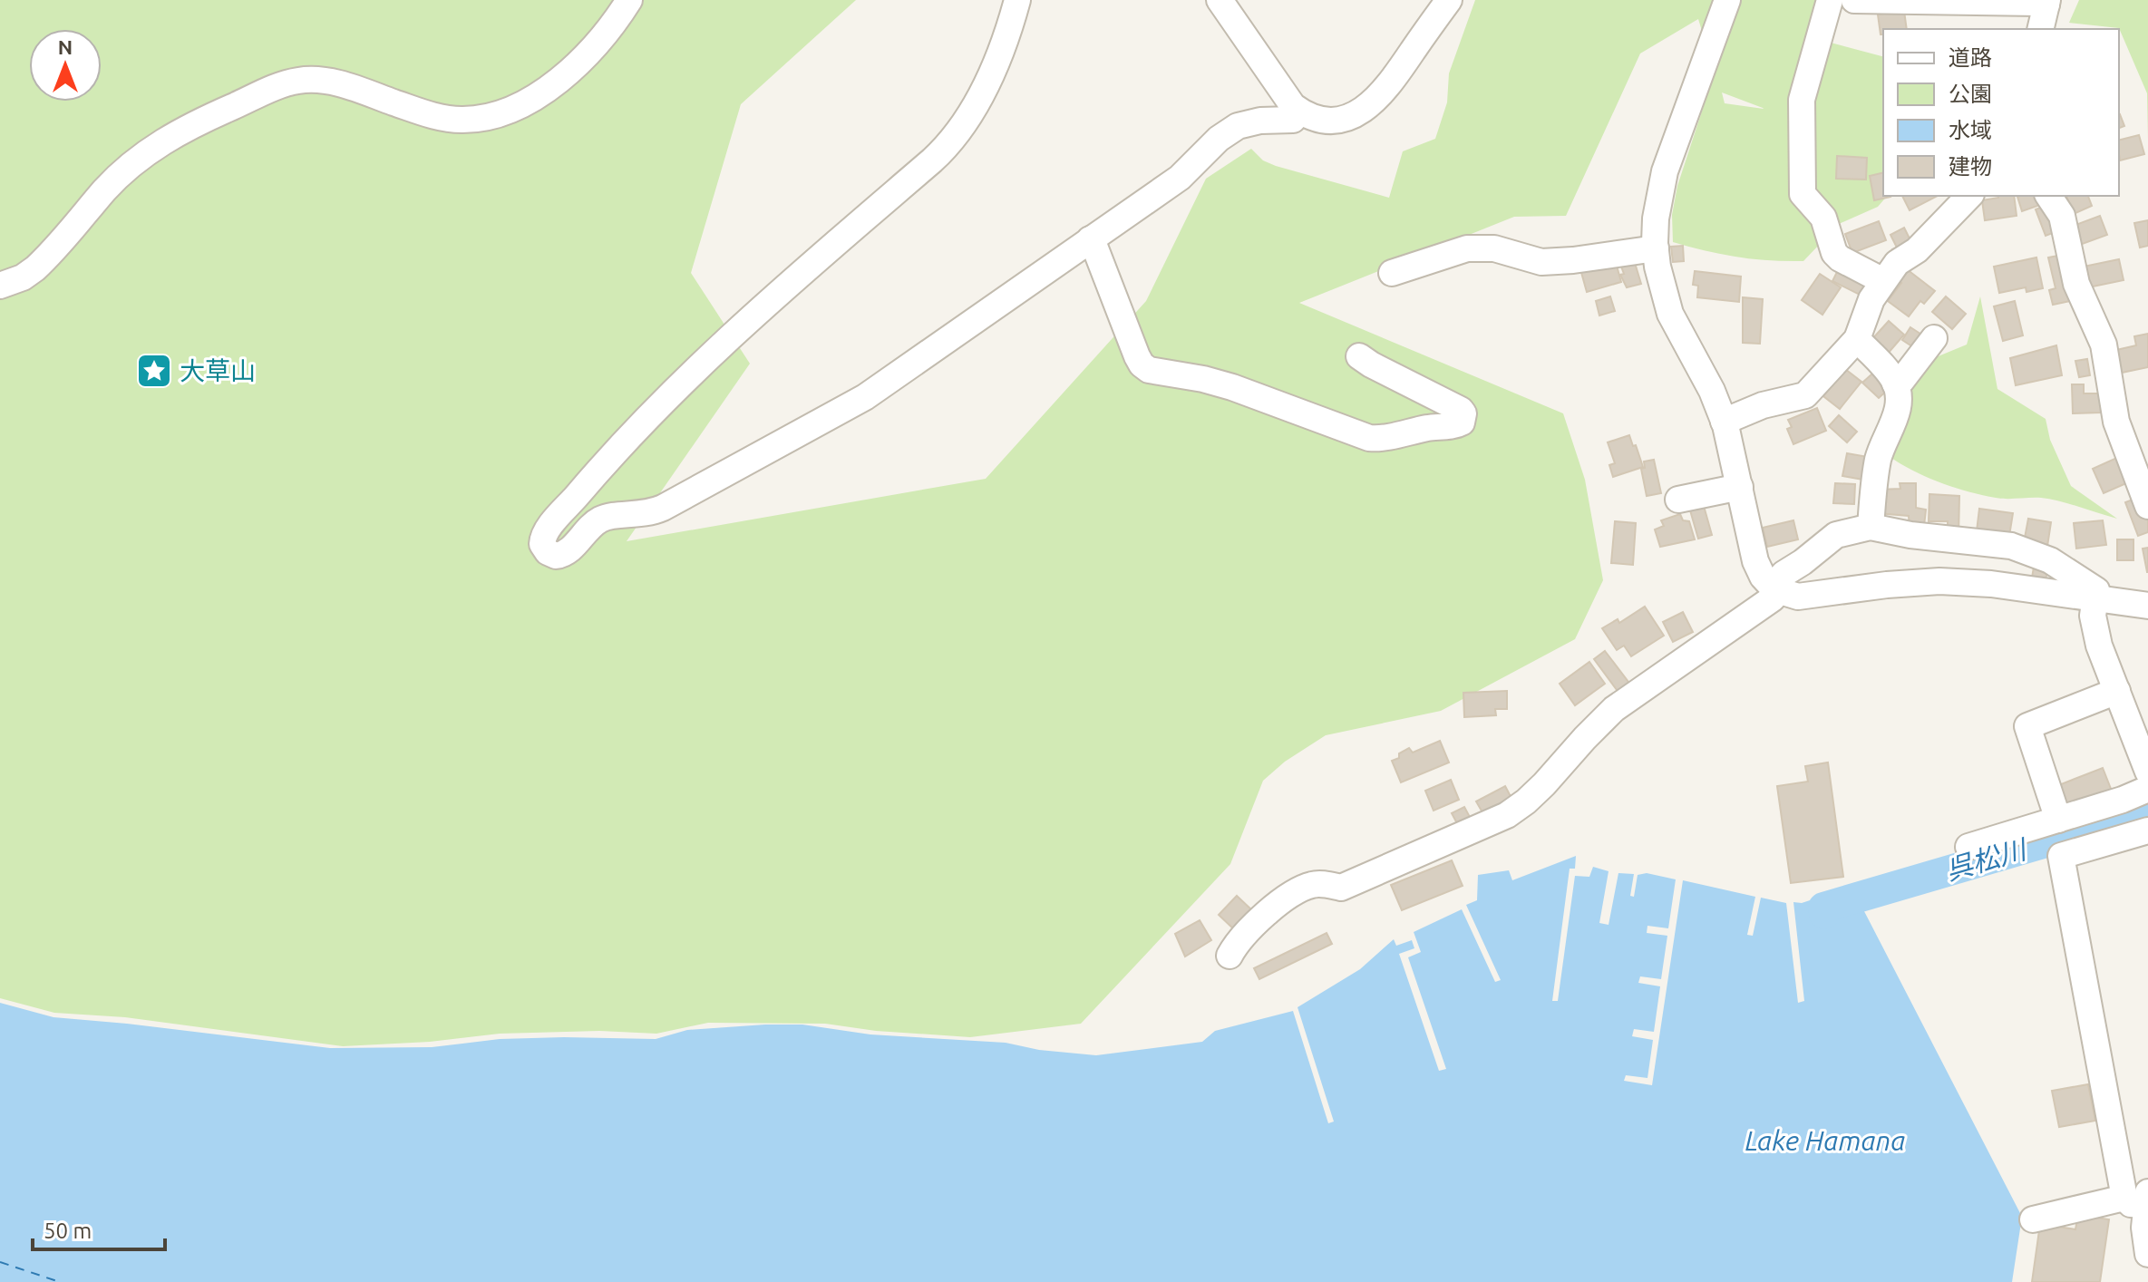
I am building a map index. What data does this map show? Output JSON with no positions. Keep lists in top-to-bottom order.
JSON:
{
  "water": ["呉松川", "Lake Hamana"],
  "places": {
    "place": ["大草山"]
  },
  "legend": [
    "道路",
    "公園",
    "水域",
    "建物"
  ],
  "scale_bar": "50 m",
  "north": "top"
}
